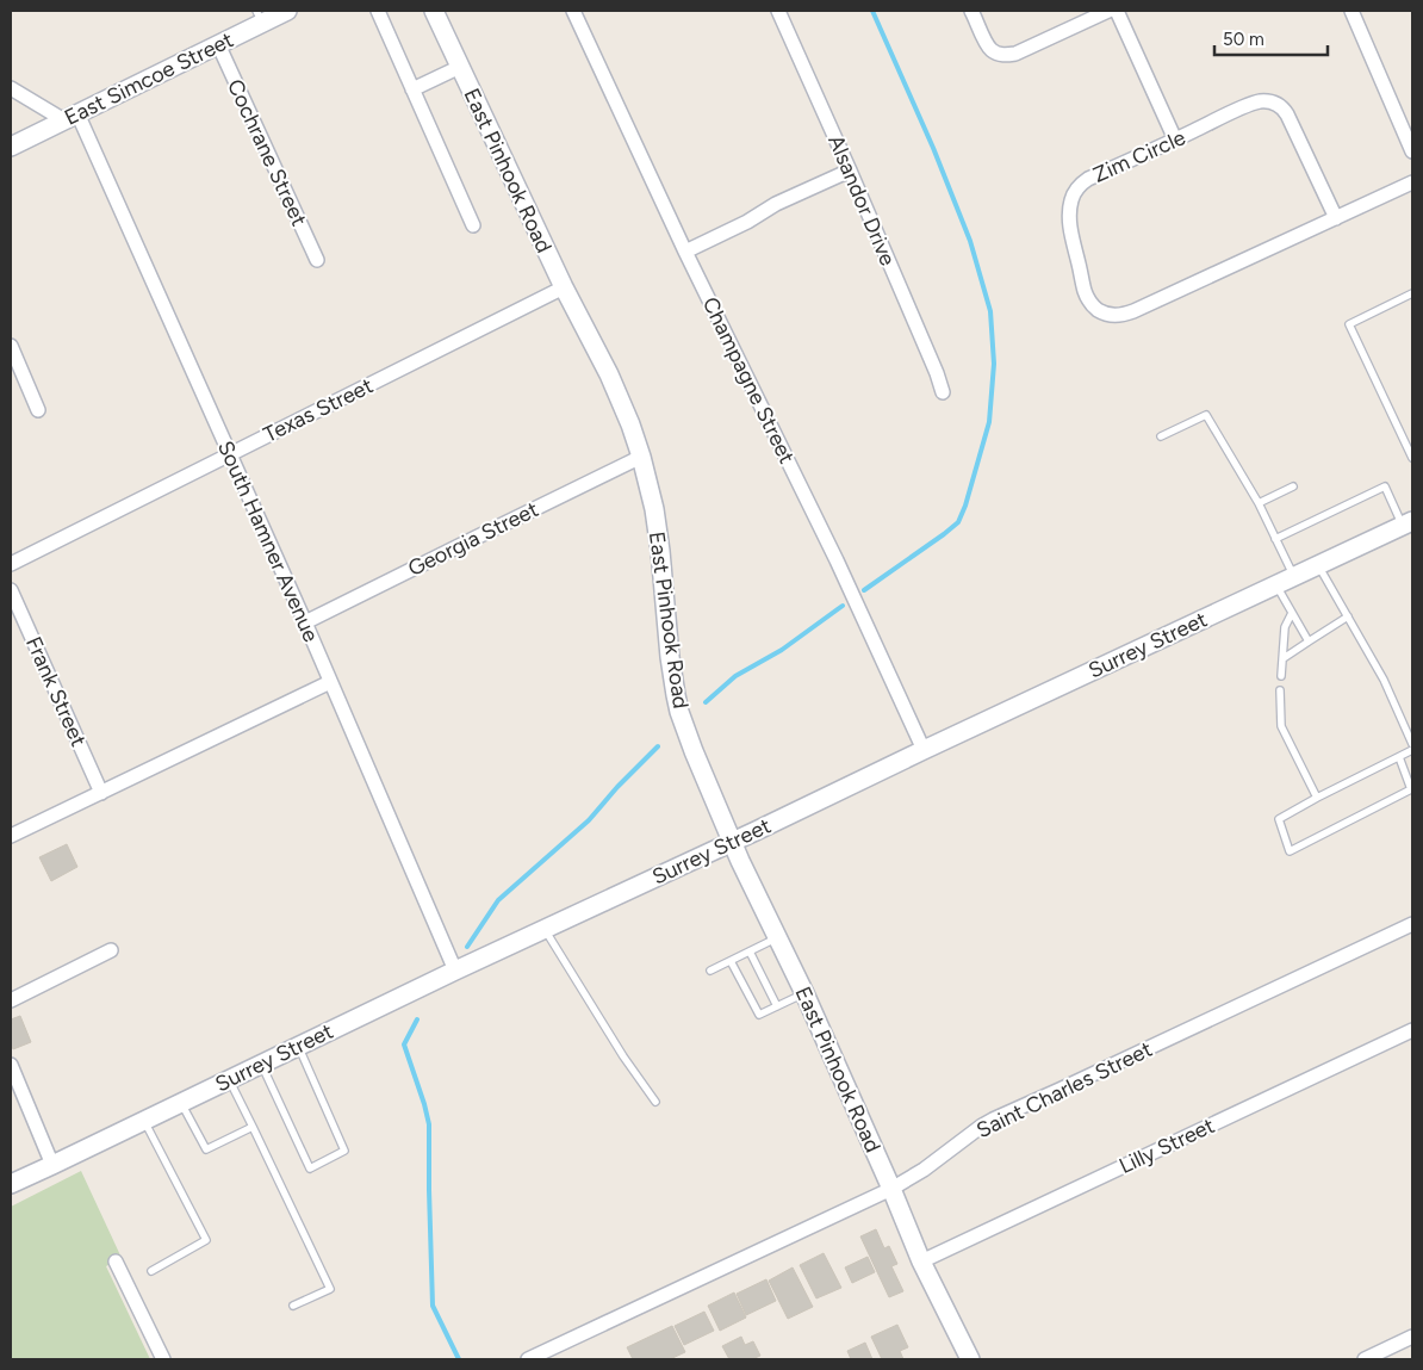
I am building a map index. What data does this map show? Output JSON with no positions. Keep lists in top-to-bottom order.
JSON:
{
  "streets": {
    "street": [
      "East Simcoe Street",
      "Cochrane Street",
      "Zim Circle",
      "East Pinhook Road",
      "Alsandor Drive",
      "Champagne Street",
      "Texas Street",
      "Georgia Street",
      "South Hamner Avenue",
      "Surrey Street",
      "Frank Street",
      "Saint Charles Street",
      "Lilly Street"
    ]
  },
  "crossings": [
    ["East Simcoe Street", "Cochrane Street"],
    ["East Simcoe Street", "South Hamner Avenue"],
    ["East Pinhook Road", "Texas Street"],
    ["East Pinhook Road", "Georgia Street"],
    ["East Pinhook Road", "Surrey Street"],
    ["East Pinhook Road", "Saint Charles Street"],
    ["East Pinhook Road", "Lilly Street"],
    ["Champagne Street", "Surrey Street"],
    ["Texas Street", "South Hamner Avenue"],
    ["Georgia Street", "South Hamner Avenue"],
    ["South Hamner Avenue", "Surrey Street"]
  ],
  "scale_bar": "50 m"
}
